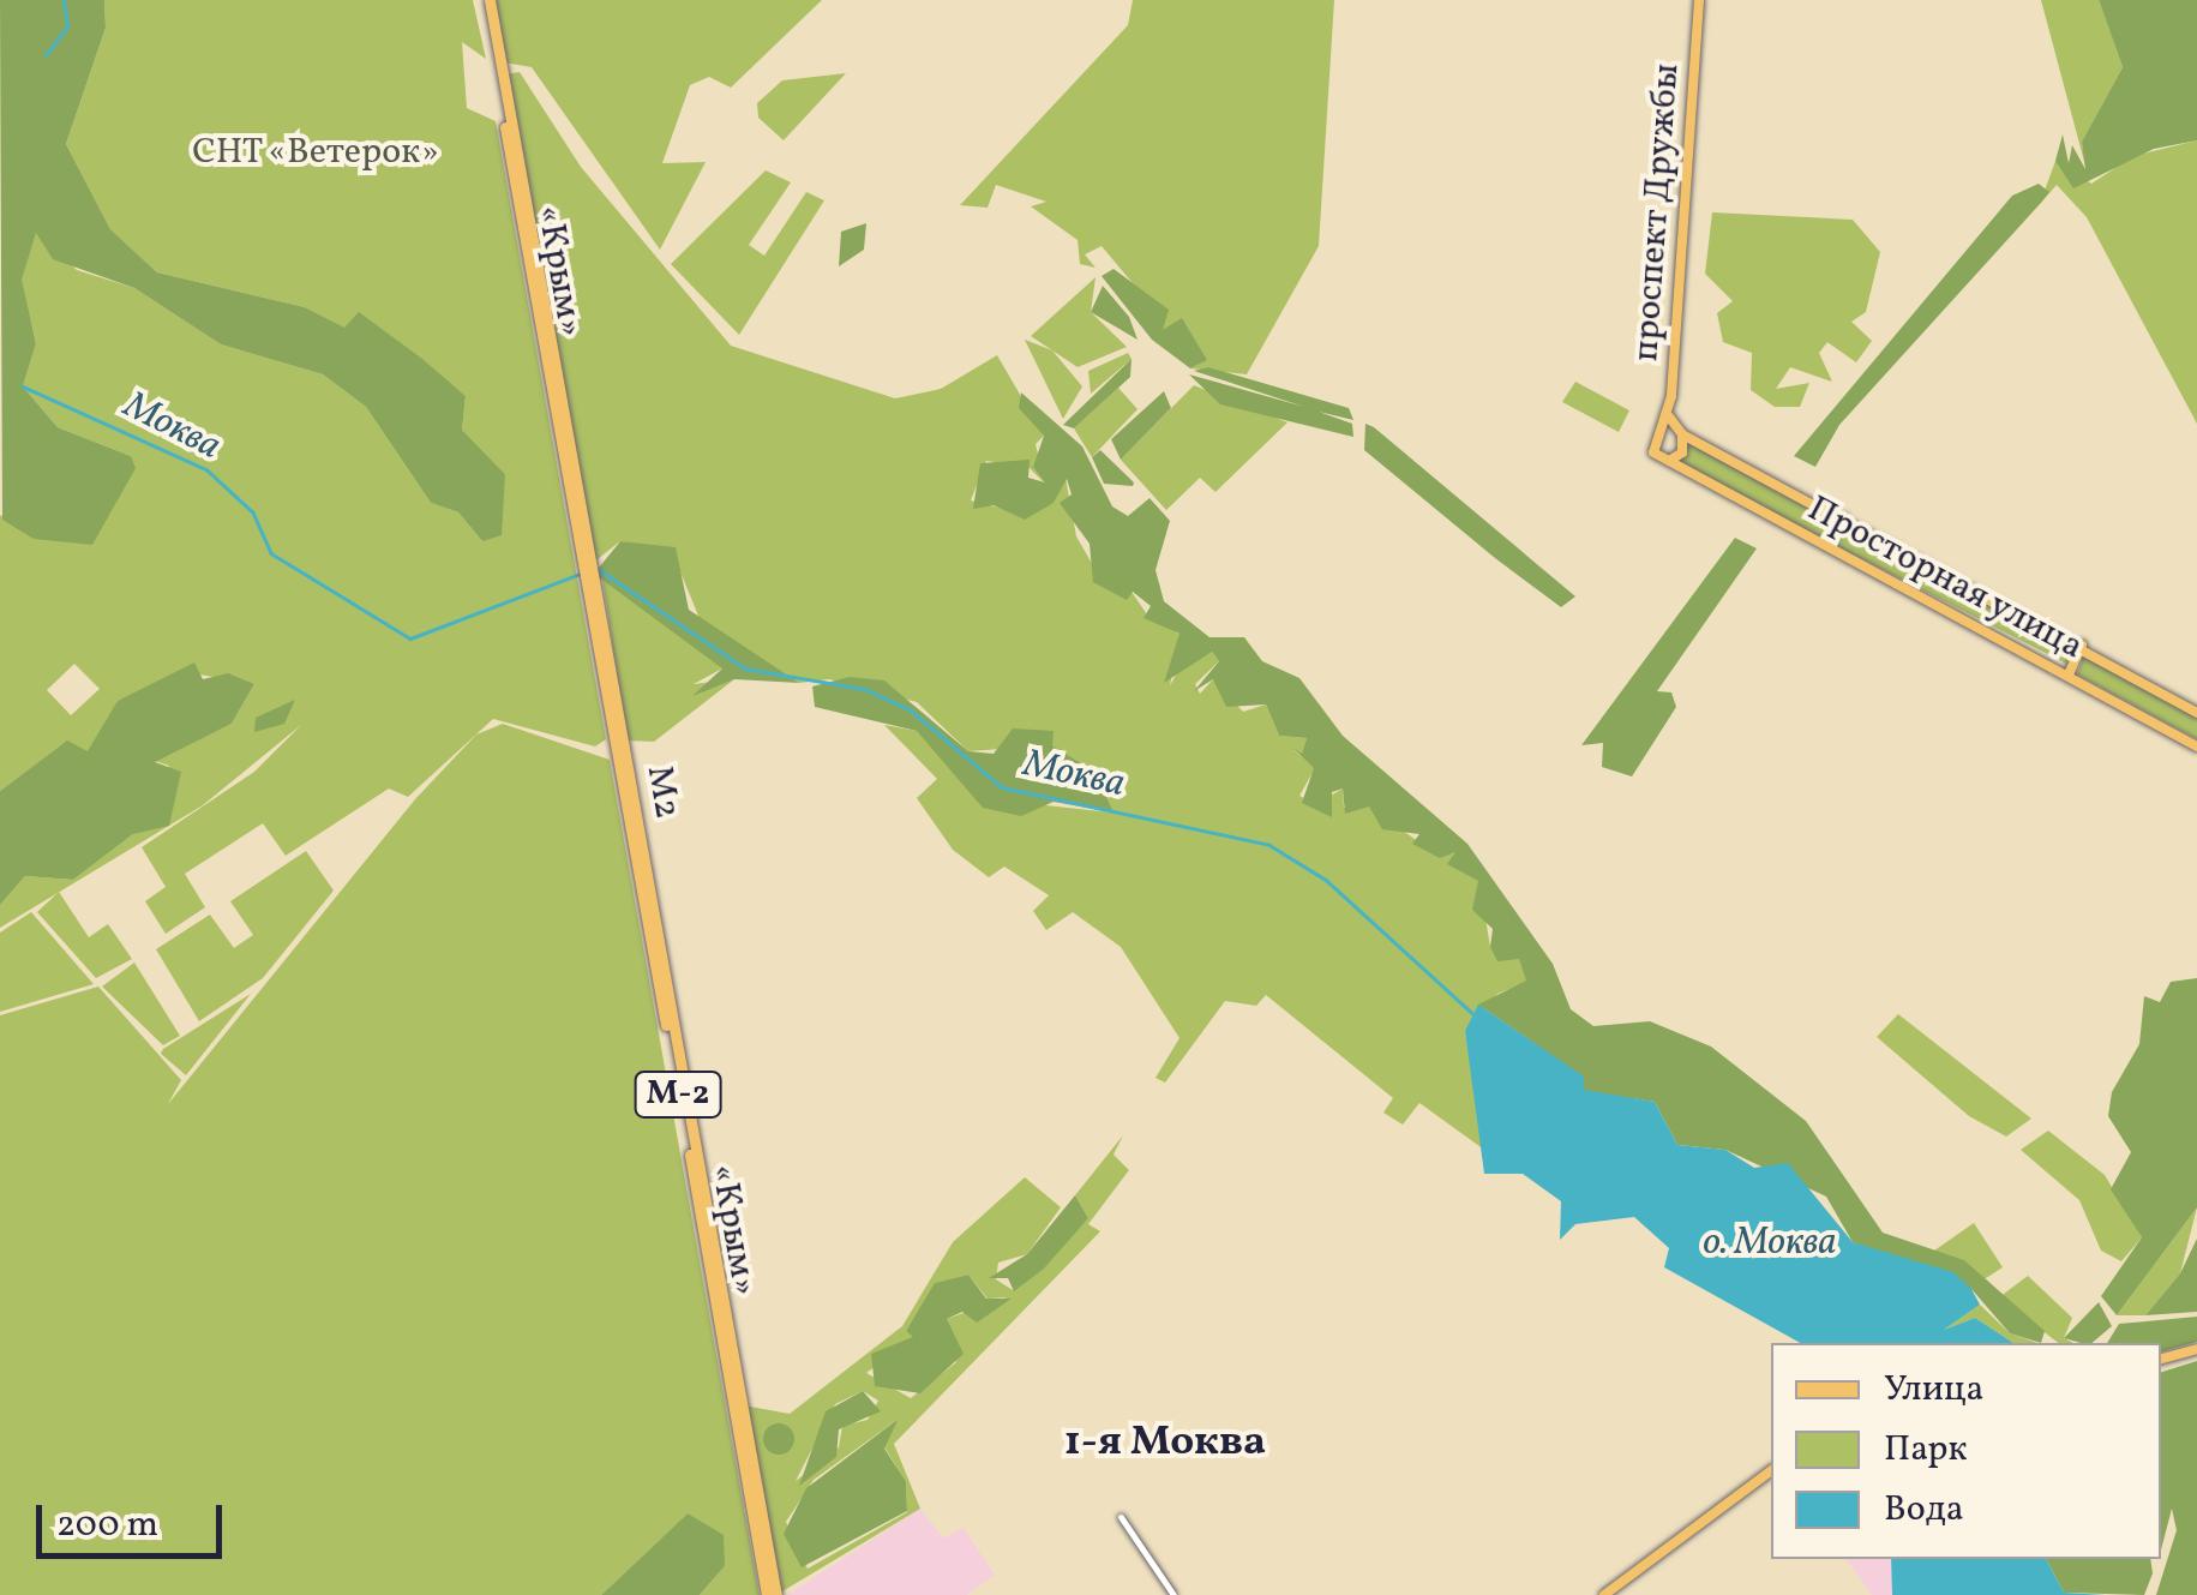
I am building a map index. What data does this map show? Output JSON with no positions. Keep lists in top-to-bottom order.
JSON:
{
  "streets": {
    "highway": ["«Крым»", "М2", "М-2"],
    "main road": ["проспект Дружбы", "Просторная улица"]
  },
  "crossings": [
    ["проспект Дружбы", "Просторная улица"],
    ["«Крым»", "М2"]
  ],
  "districts": ["1-я Моква"],
  "water": ["Моква", "о. Моква"],
  "parks": ["СНТ «Ветерок»"],
  "legend": ["Улица", "Парк", "Вода"],
  "scale_bar": "200 m"
}
